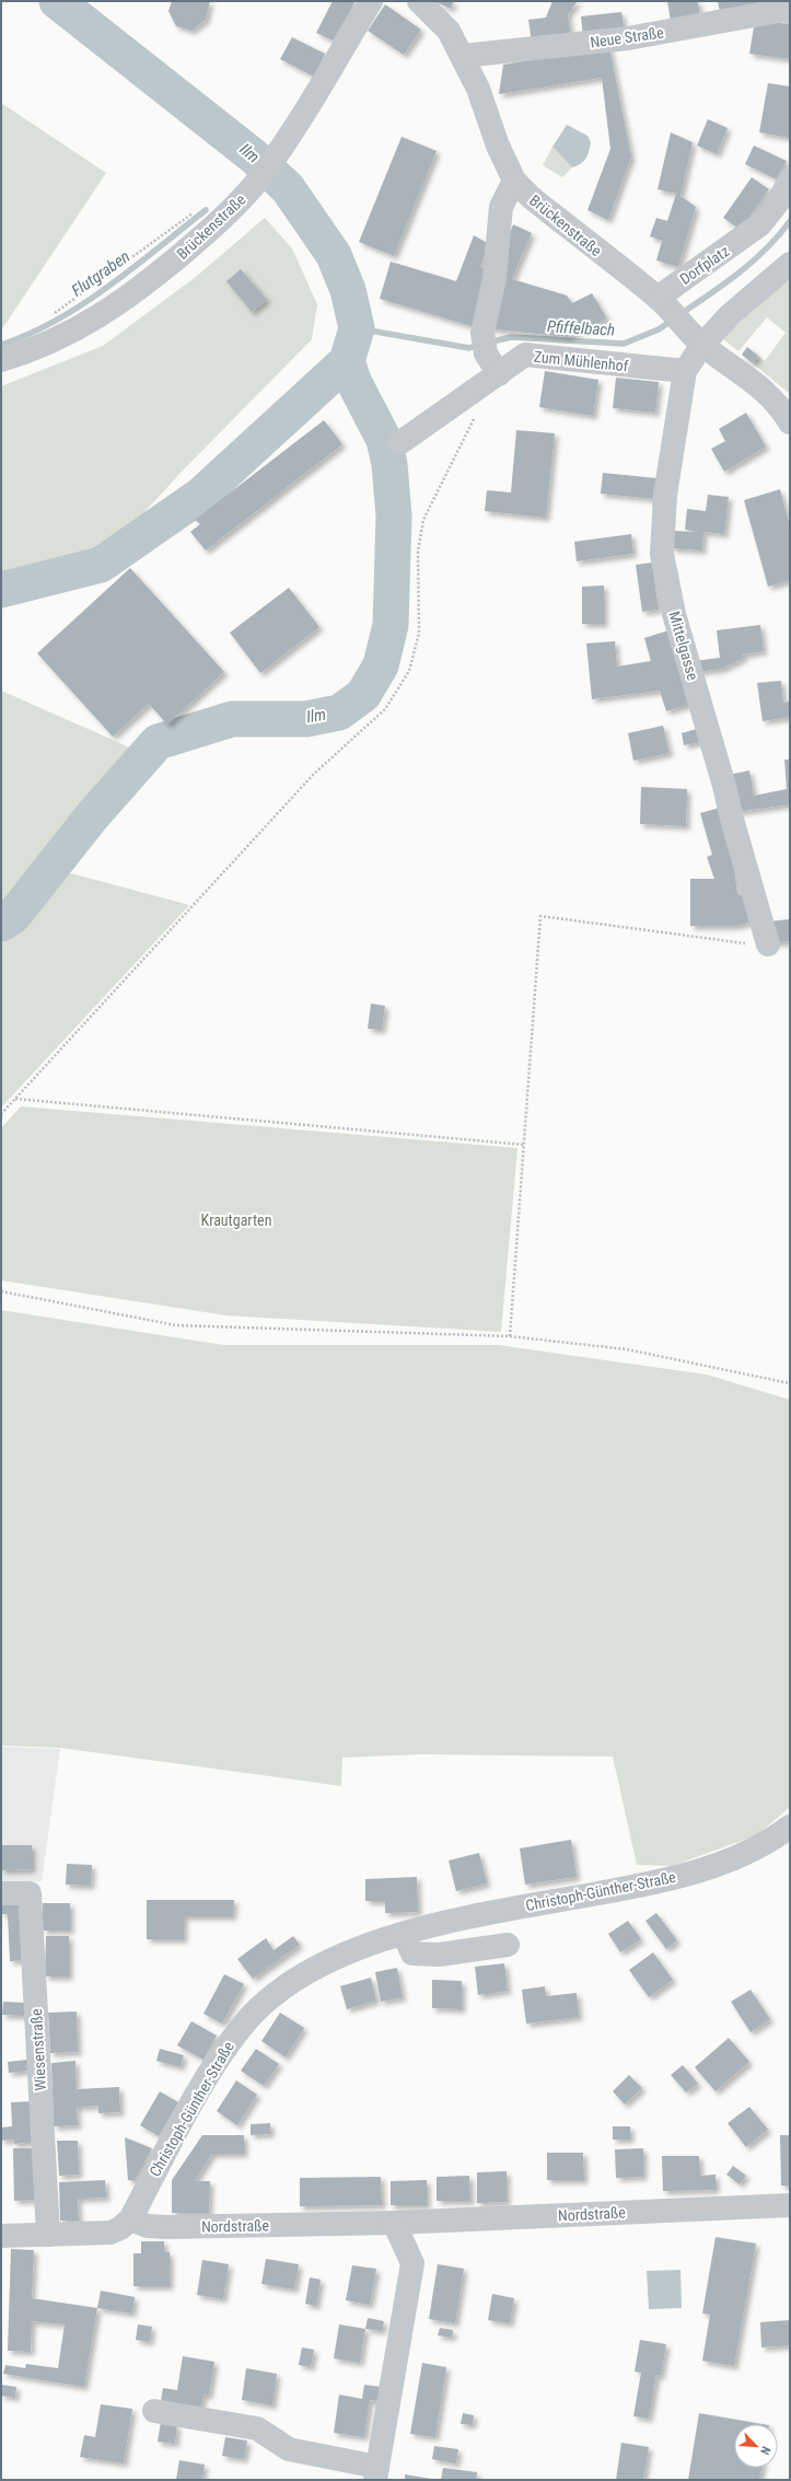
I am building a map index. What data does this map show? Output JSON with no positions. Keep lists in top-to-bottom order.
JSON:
{
  "streets": {
    "street": [
      "Neue Straße",
      "Brückenstraße",
      "Dorfplatz",
      "Zum Mühlenhof",
      "Mittelgasse",
      "Christoph-Günther-Straße",
      "Wiesenstraße",
      "Nordstraße"
    ]
  },
  "crossings": [
    ["Neue Straße", "Brückenstraße"],
    ["Brückenstraße", "Dorfplatz"],
    ["Zum Mühlenhof", "Mittelgasse"],
    ["Christoph-Günther-Straße", "Wiesenstraße"],
    ["Christoph-Günther-Straße", "Nordstraße"]
  ],
  "water": ["Ilm", "Flutgraben", "Pfiffelbach"],
  "parks": ["Krautgarten"],
  "north": "bottom right"
}
